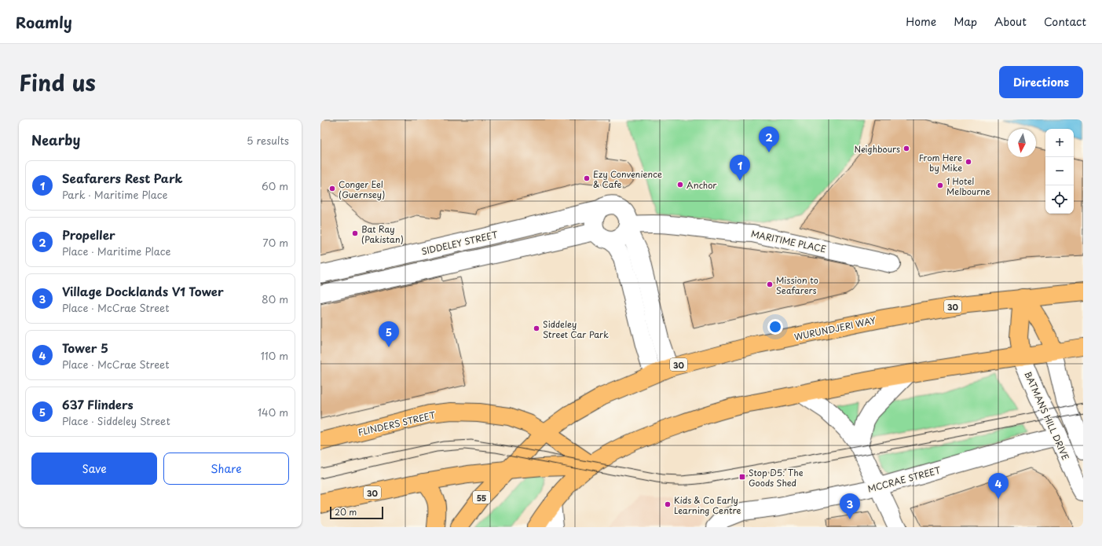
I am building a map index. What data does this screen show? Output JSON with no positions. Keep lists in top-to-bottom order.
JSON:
{
  "streets": {
    "main road": [
      "30",
      "WURUNDJERI WAY",
      "FLINDERS STREET",
      "55"
    ],
    "street": [
      "MARITIME PLACE",
      "SIDDELEY STREET",
      "BATMANS HILL DRIVE",
      "MCCRAE STREET"
    ]
  },
  "crossings": [
    ["MARITIME PLACE", "SIDDELEY STREET"],
    ["30", "WURUNDJERI WAY"],
    ["30", "BATMANS HILL DRIVE"],
    ["30", "FLINDERS STREET"],
    ["WURUNDJERI WAY", "FLINDERS STREET"],
    ["BATMANS HILL DRIVE", "MCCRAE STREET"]
  ],
  "places": {
    "other": [
      "Neighbours",
      "From Here by Mike",
      "Ezy Convenience & Cafe",
      "Anchor",
      "1 Hotel Melbourne",
      "Conger Eel (Guernsey)",
      "Bat Ray (Pakistan)",
      "Mission to Seafarers",
      "Siddeley Street Car Park",
      "Kids & Co Early Learning Centre"
    ],
    "transit": ["Stop D5: The Goods Shed"]
  },
  "scale_bar": "20 m",
  "north": "bottom",
  "page": {
    "header": "Roamly",
    "nav": [
      "Home",
      "Map",
      "About",
      "Contact"
    ],
    "title": "Find us",
    "buttons": [
      "Directions",
      ["Save", "Share"]
    ],
    "heading": ["Nearby", "5 results"],
    "pins": [
      "2",
      "1",
      "5",
      "4",
      "3"
    ],
    "map_buttons": ["+", "−"],
    "list": [
      {
        "mark": "1",
        "name": "Seafarers Rest Park",
        "note": "Park · Maritime Place",
        "value": "60 m"
      },
      {
        "mark": "2",
        "name": "Propeller",
        "note": "Place · Maritime Place",
        "value": "70 m"
      },
      {
        "mark": "3",
        "name": "Village Docklands V1 Tower",
        "note": "Place · McCrae Street",
        "value": "80 m"
      },
      {
        "mark": "4",
        "name": "Tower 5",
        "note": "Place · McCrae Street",
        "value": "110 m"
      },
      {
        "mark": "5",
        "name": "637 Flinders",
        "note": "Place · Siddeley Street",
        "value": "140 m"
      }
    ],
    "scale": "20 m"
  }
}
